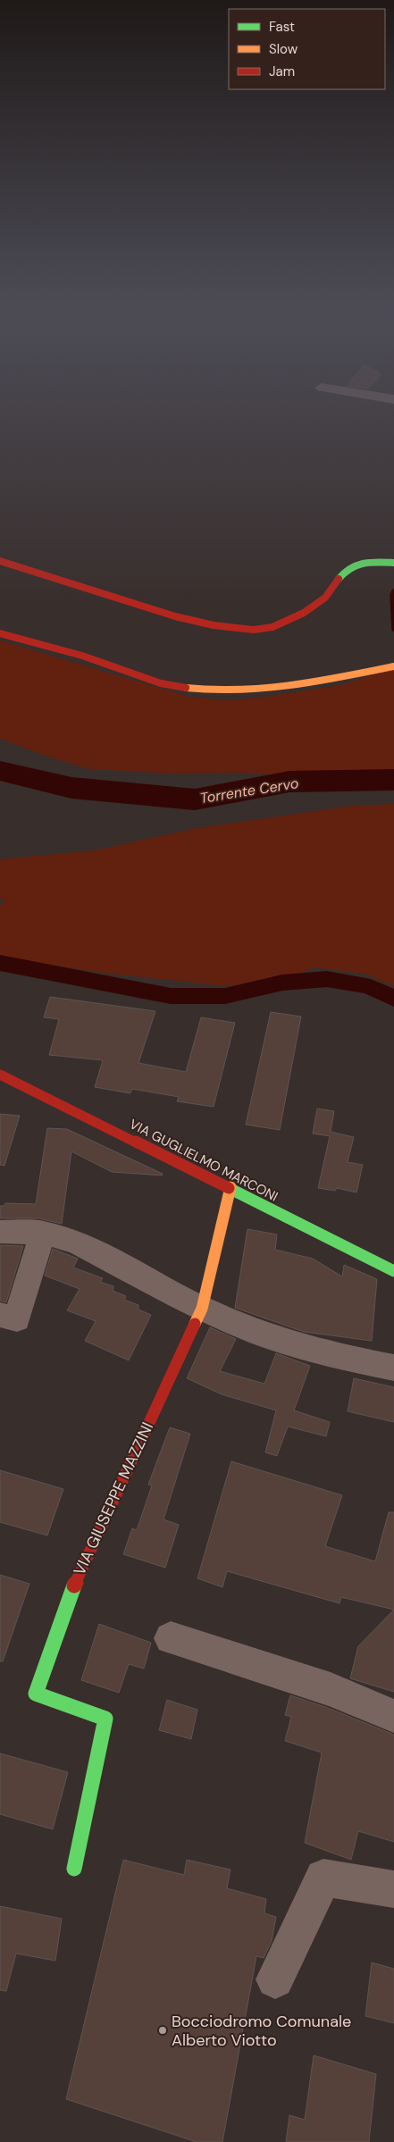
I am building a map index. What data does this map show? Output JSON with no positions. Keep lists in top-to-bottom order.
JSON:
{
  "streets": {
    "street": ["VIA GUGLIELMO MARCONI", "VIA GIUSEPPE MAZZINI"]
  },
  "crossings": [
    ["VIA GUGLIELMO MARCONI", "VIA GIUSEPPE MAZZINI"]
  ],
  "water": ["Torrente Cervo"],
  "places": ["Bocciodromo Comunale Alberto Viotto"],
  "legend": ["Fast", "Slow", "Jam"]
}
